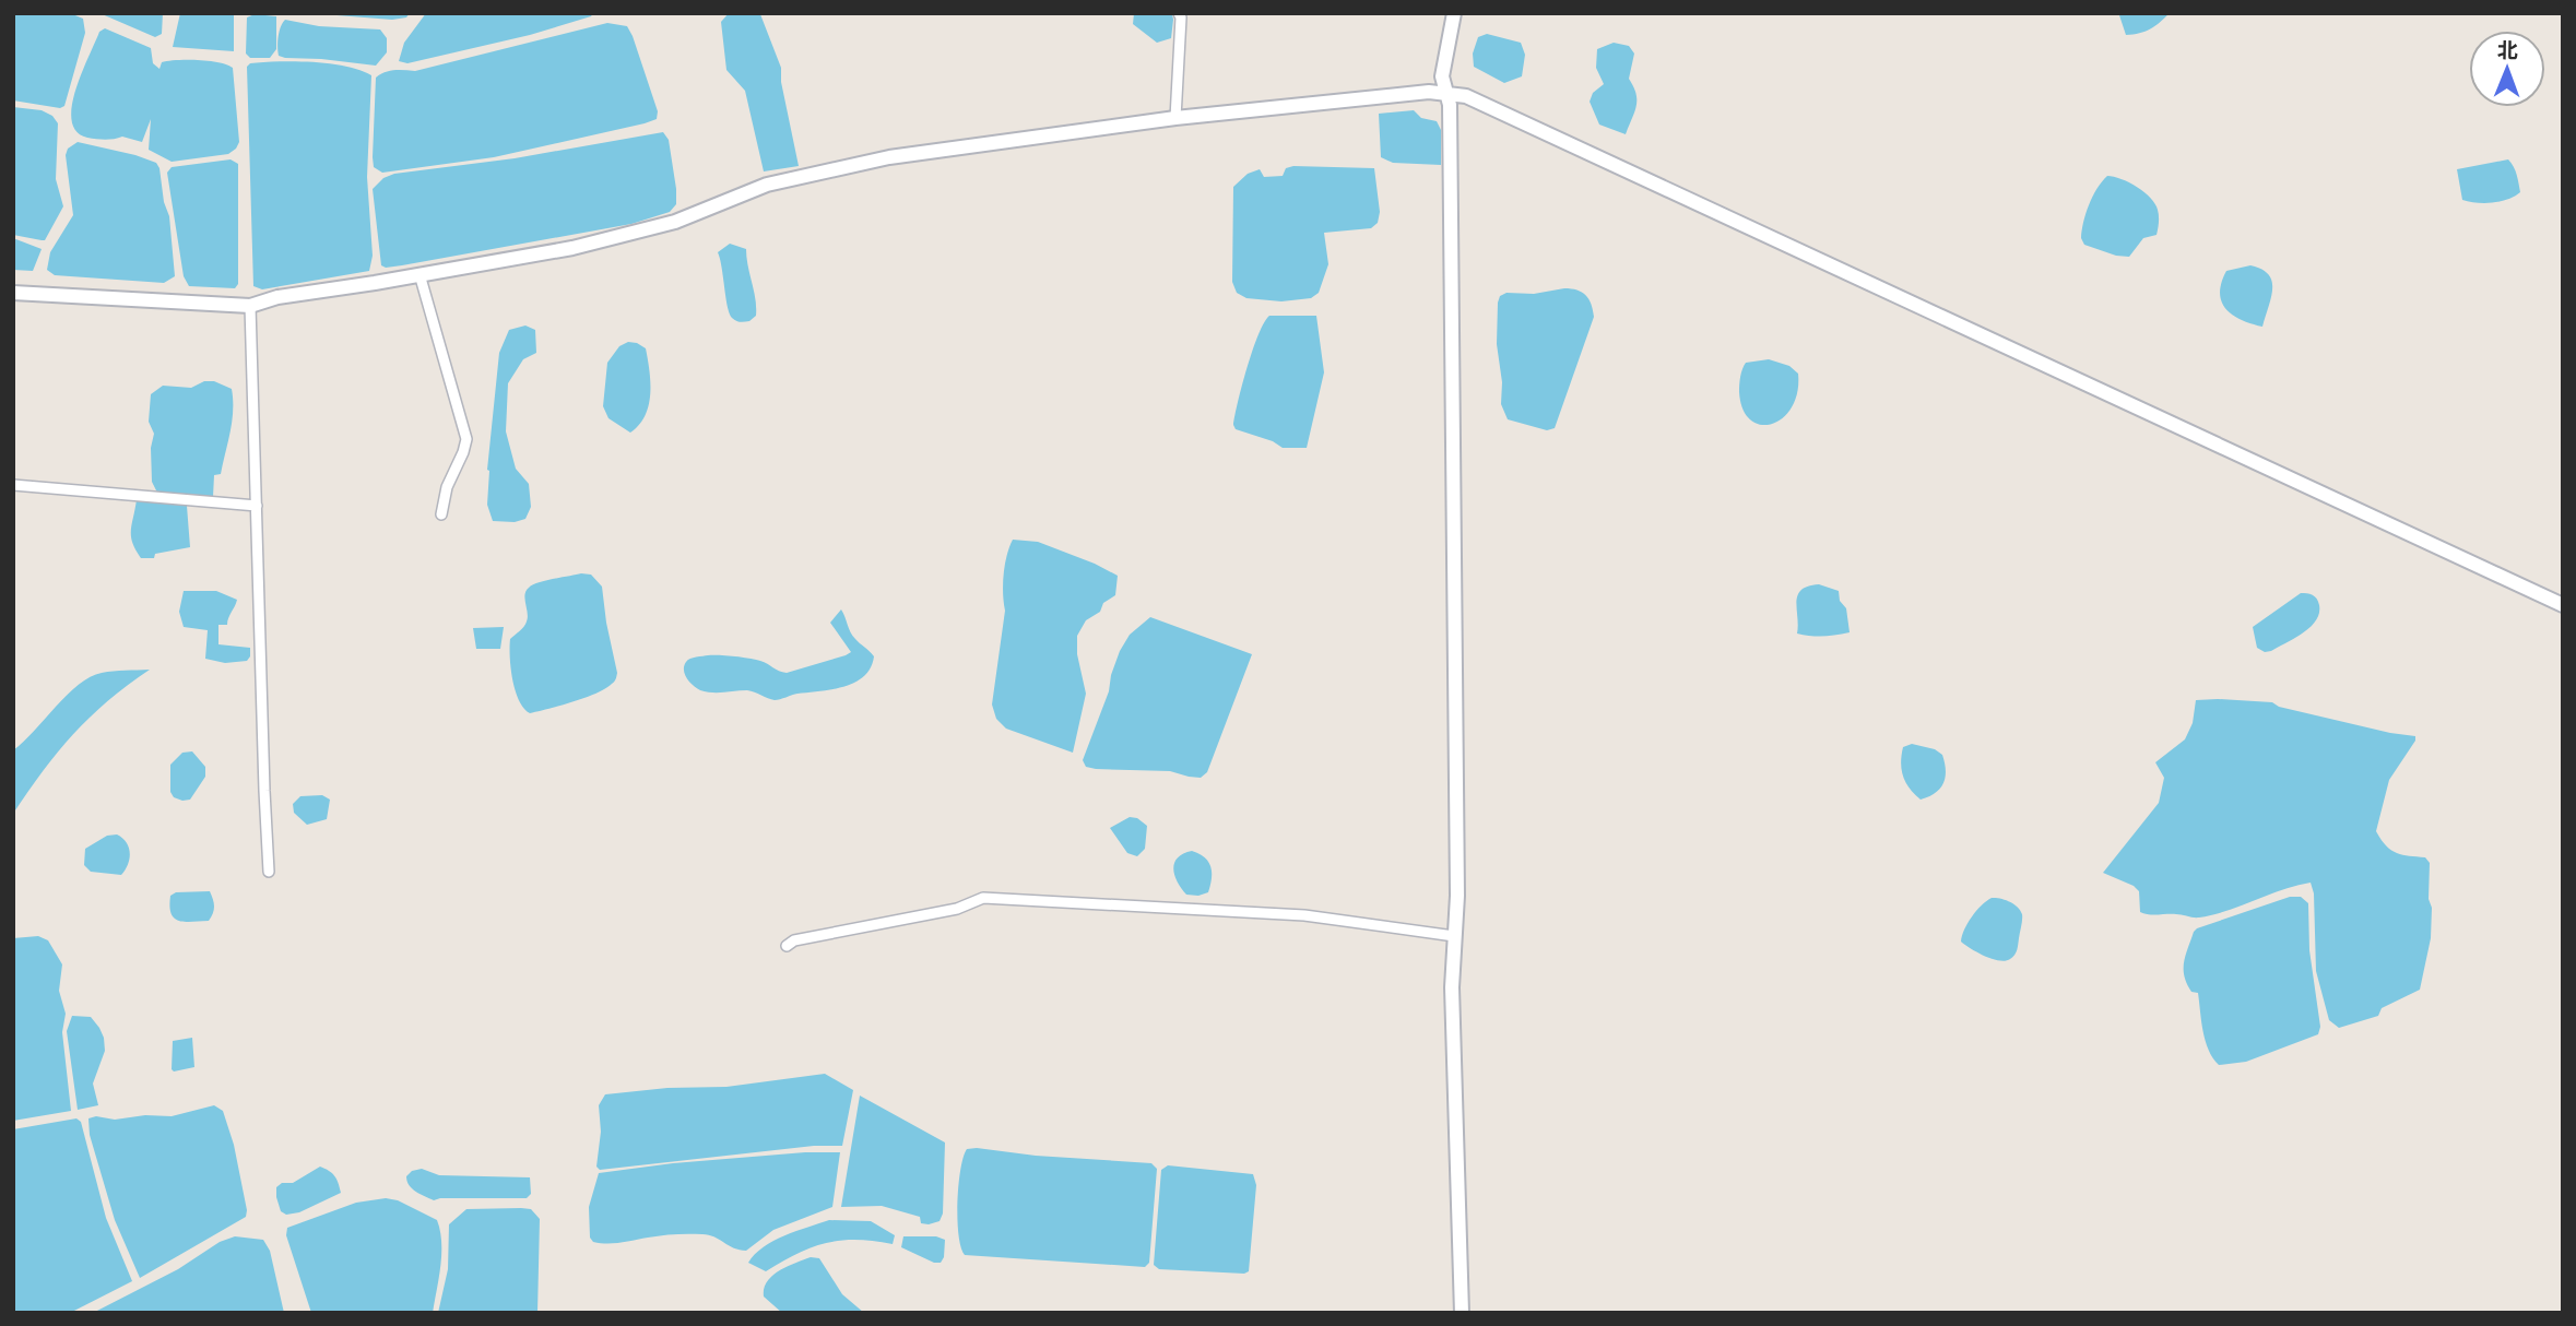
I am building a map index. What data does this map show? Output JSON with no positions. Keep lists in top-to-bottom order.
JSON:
{
  "north": "top"
}
